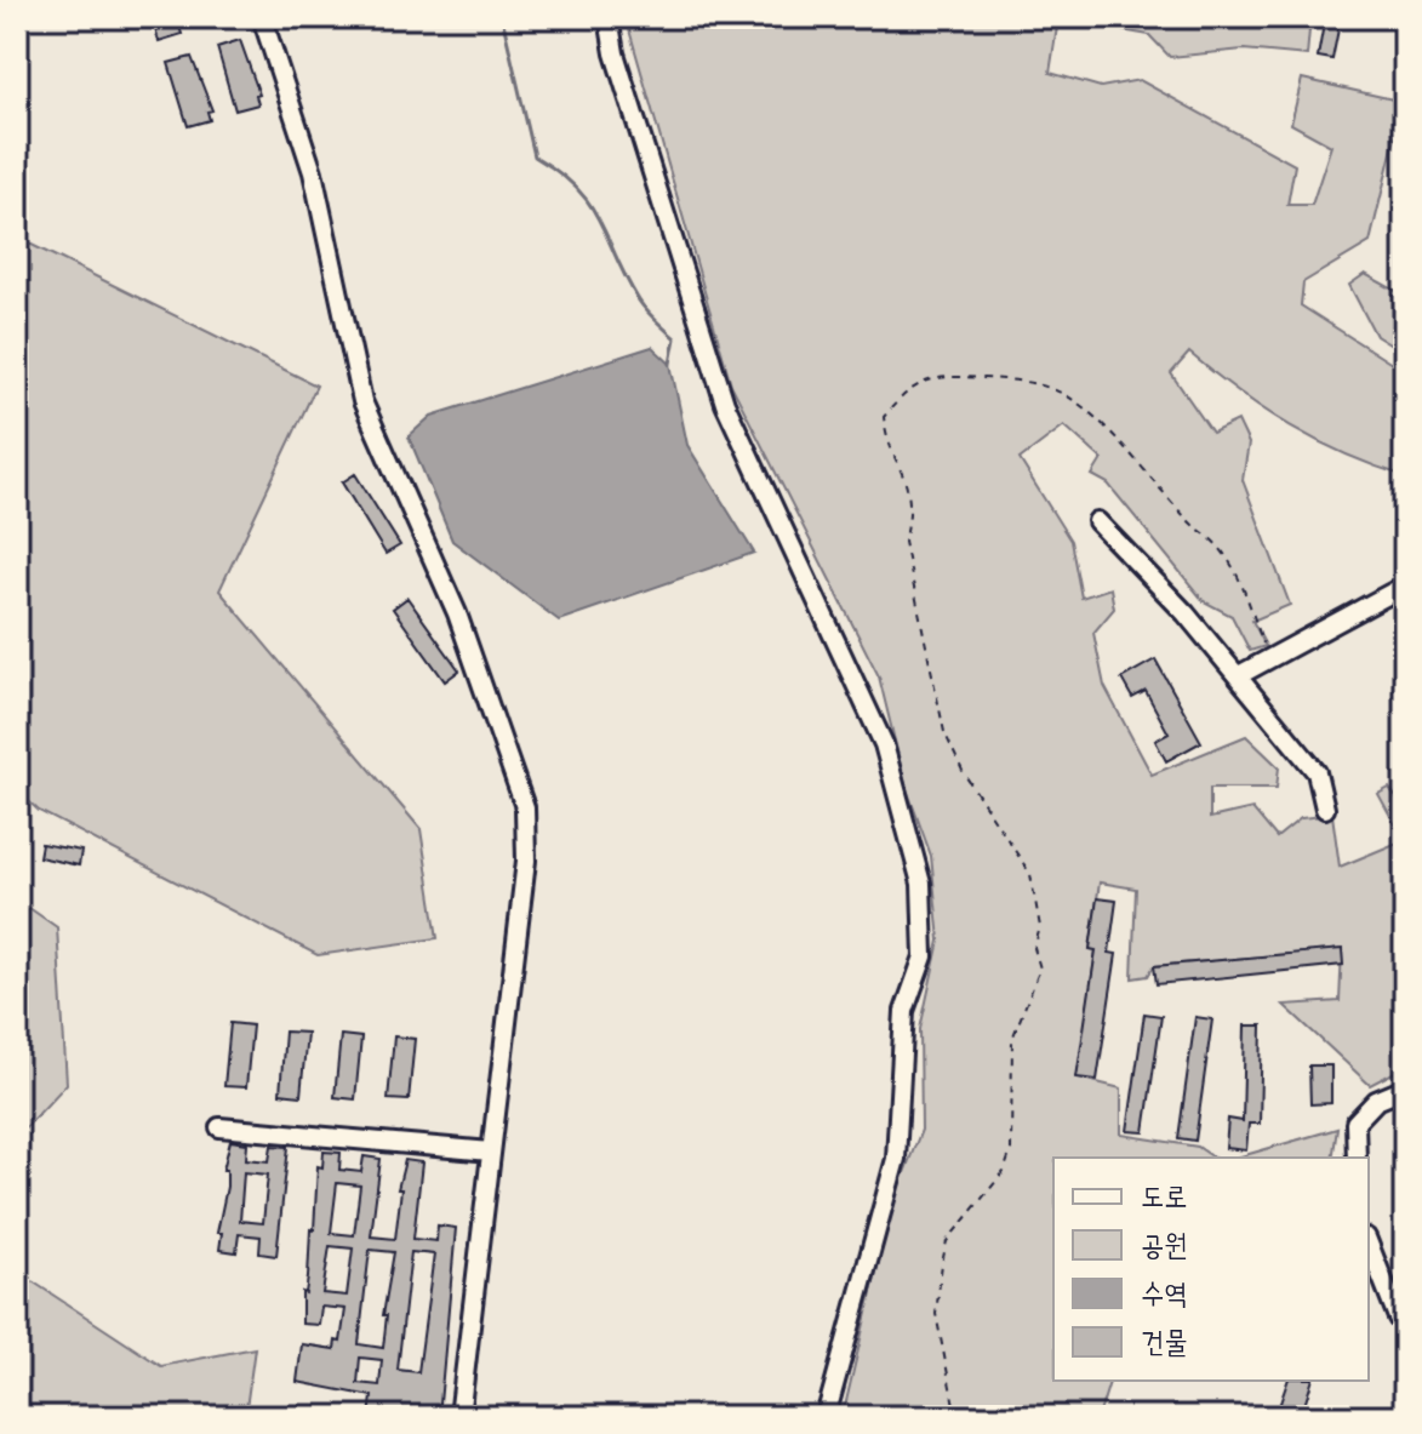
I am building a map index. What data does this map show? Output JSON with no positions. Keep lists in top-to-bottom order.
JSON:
{
  "legend": [
    "도로",
    "공원",
    "수역",
    "건물"
  ]
}
